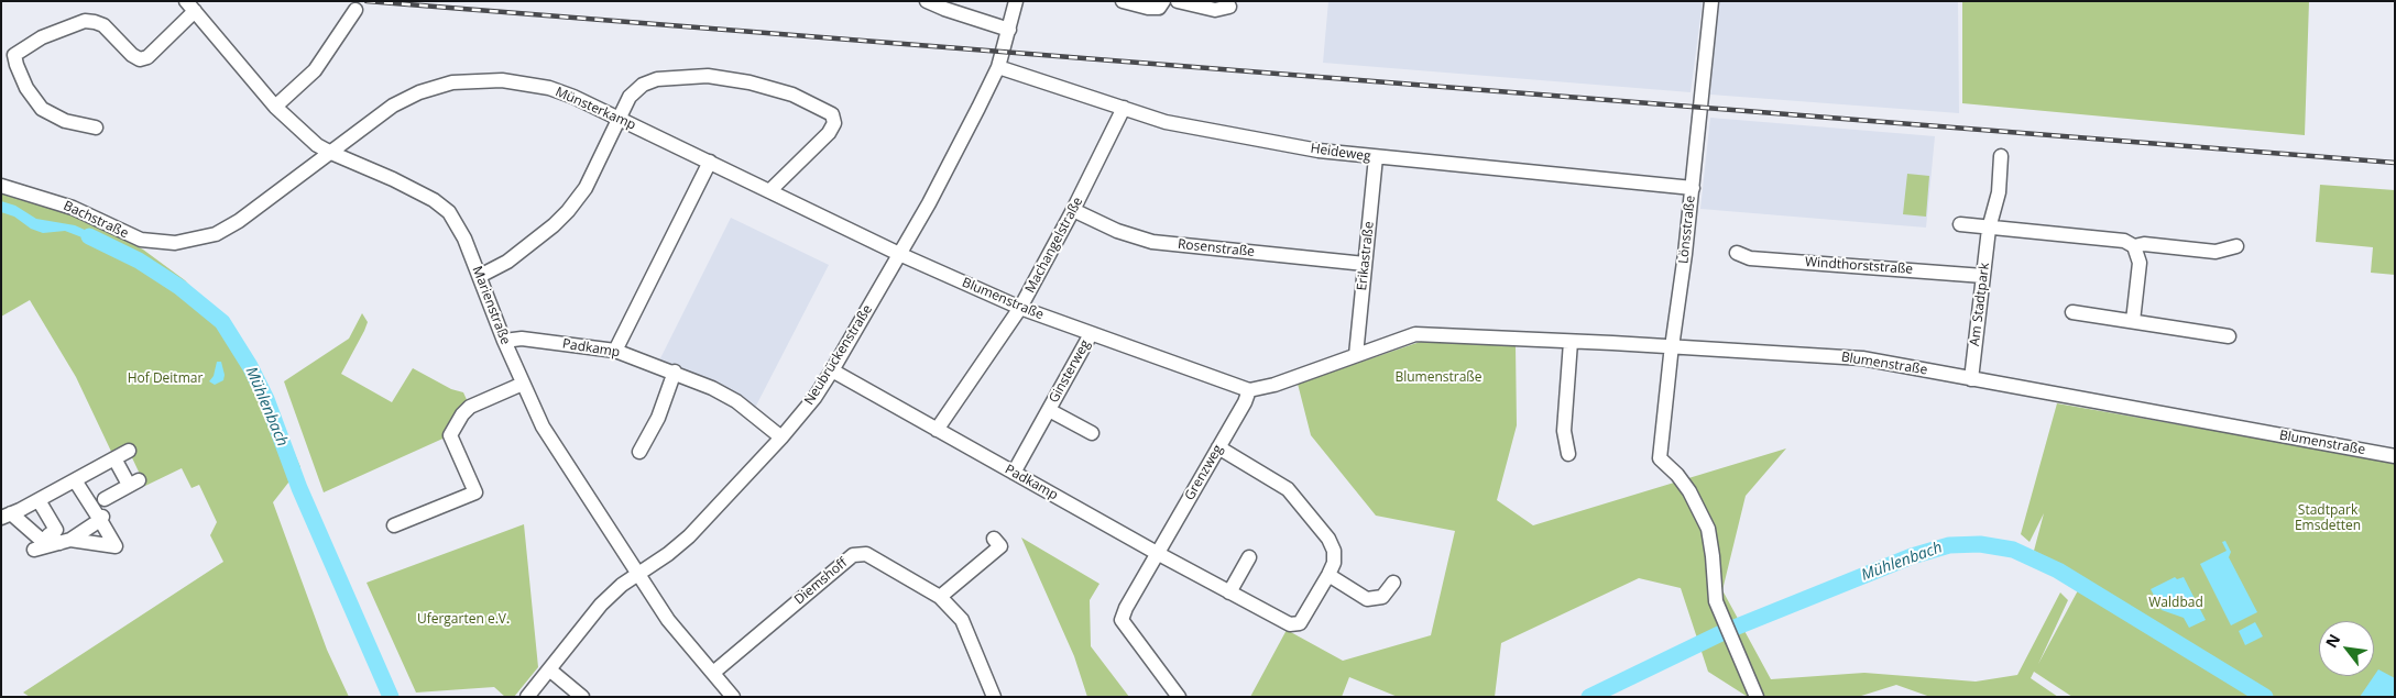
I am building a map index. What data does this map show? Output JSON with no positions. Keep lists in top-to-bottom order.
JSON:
{
  "streets": {
    "street": [
      "Münsterkamp",
      "Heideweg",
      "Bachstraße",
      "Lönsstraße",
      "Machangelstraße",
      "Rosenstraße",
      "Erikastraße",
      "Windthorststraße",
      "Blumenstraße",
      "Am Stadtpark",
      "Marienstraße",
      "Padkamp",
      "Neubrückenstraße",
      "Ginsterweg",
      "Grenzweg",
      "Diemshoff"
    ]
  },
  "crossings": [
    ["Münsterkamp", "Bachstraße"],
    ["Münsterkamp", "Blumenstraße"],
    ["Münsterkamp", "Marienstraße"],
    ["Heideweg", "Lönsstraße"],
    ["Heideweg", "Machangelstraße"],
    ["Heideweg", "Erikastraße"],
    ["Heideweg", "Neubrückenstraße"],
    ["Bachstraße", "Marienstraße"],
    ["Lönsstraße", "Blumenstraße"],
    ["Machangelstraße", "Rosenstraße"],
    ["Machangelstraße", "Blumenstraße"],
    ["Machangelstraße", "Padkamp"],
    ["Rosenstraße", "Erikastraße"],
    ["Erikastraße", "Blumenstraße"],
    ["Windthorststraße", "Am Stadtpark"],
    ["Blumenstraße", "Am Stadtpark"],
    ["Blumenstraße", "Neubrückenstraße"],
    ["Blumenstraße", "Ginsterweg"],
    ["Blumenstraße", "Grenzweg"],
    ["Marienstraße", "Padkamp"],
    ["Marienstraße", "Neubrückenstraße"],
    ["Padkamp", "Neubrückenstraße"],
    ["Padkamp", "Ginsterweg"],
    ["Padkamp", "Grenzweg"]
  ],
  "water": ["Mühlenbach"],
  "parks": [
    "Blumenstraße",
    "Hof Deitmar",
    "Stadtpark Emsdetten",
    "Waldbad",
    "Ufergarten e.V."
  ],
  "north": "top left"
}
